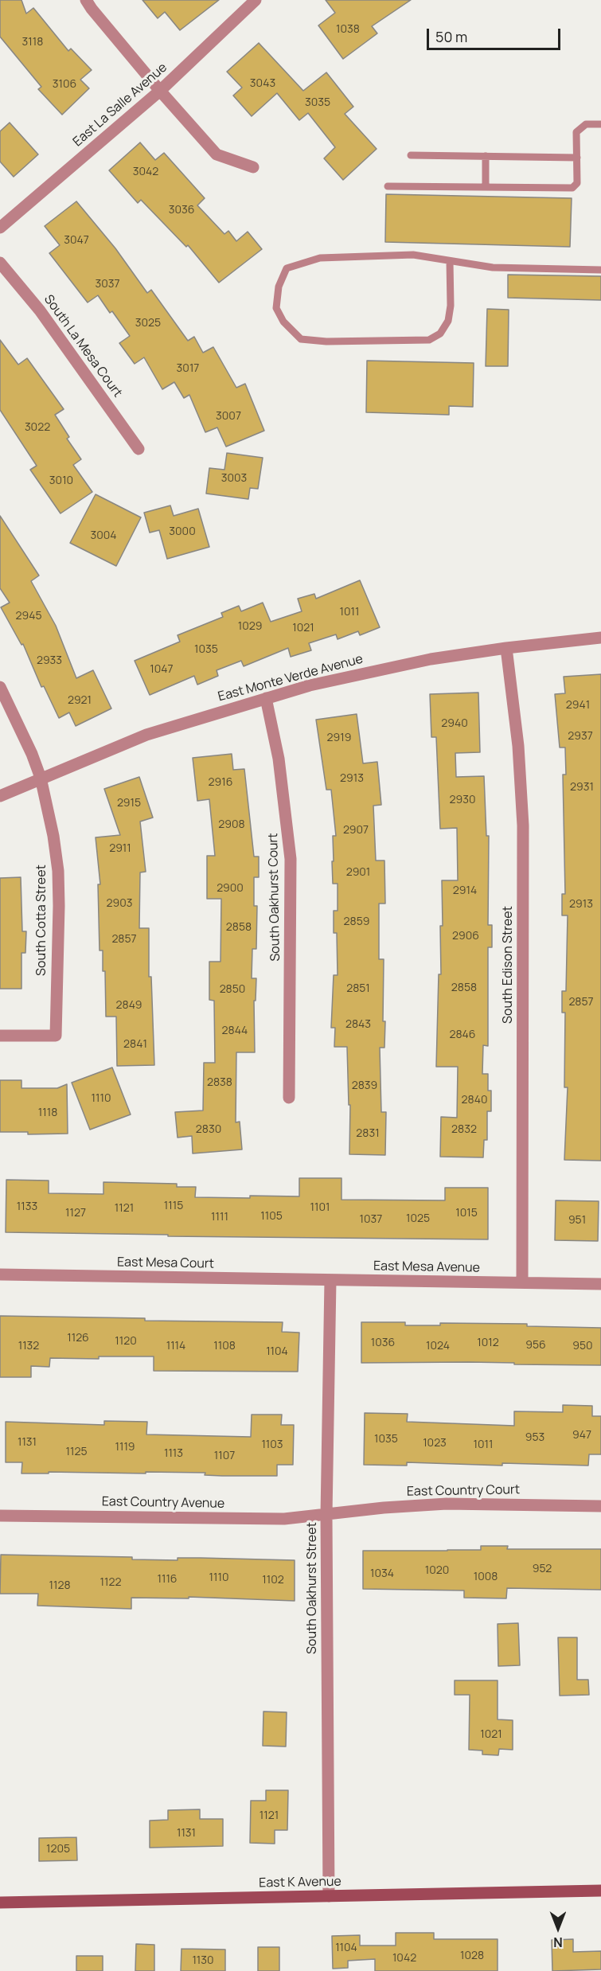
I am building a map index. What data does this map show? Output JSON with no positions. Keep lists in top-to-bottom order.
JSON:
{
  "streets": {
    "street": [
      "East La Salle Avenue",
      "South La Mesa Court",
      "East Monte Verde Avenue",
      "South Oakhurst Court",
      "South Cotta Street",
      "South Edison Street",
      "East Mesa Court",
      "East Mesa Avenue",
      "East Country Court",
      "East Country Avenue",
      "South Oakhurst Street",
      "East K Avenue"
    ]
  },
  "crossings": [
    ["East Monte Verde Avenue", "South Oakhurst Court"],
    ["East Monte Verde Avenue", "South Cotta Street"],
    ["East Monte Verde Avenue", "South Edison Street"],
    ["South Edison Street", "East Mesa Avenue"],
    ["East Mesa Court", "East Mesa Avenue"],
    ["East Mesa Court", "South Oakhurst Street"],
    ["East Mesa Avenue", "South Oakhurst Street"],
    ["East Country Court", "East Country Avenue"],
    ["East Country Court", "South Oakhurst Street"],
    ["East Country Avenue", "South Oakhurst Street"],
    ["South Oakhurst Street", "East K Avenue"]
  ],
  "house_numbers": [
    "1038",
    "3118",
    "3043",
    "3106",
    "3035",
    "3042",
    "3036",
    "3047",
    "3037",
    "3025",
    "3017",
    "3007",
    "3022",
    "3003",
    "3010",
    "3000",
    "3004",
    "1011",
    "2945",
    "1029",
    "1021",
    "1035",
    "2933",
    "1047",
    "2921",
    "2941",
    "2940",
    "2937",
    "2919",
    "2913",
    "2916",
    "2931",
    "2930",
    "2915",
    "2908",
    "2907",
    "2911",
    "2901",
    "2900",
    "2914",
    "2903",
    "2913",
    "2859",
    "2858",
    "2906",
    "2857",
    "2858",
    "2851",
    "2850",
    "2857",
    "2849",
    "2843",
    "2844",
    "2846",
    "2841",
    "2838",
    "2839",
    "1110",
    "2840",
    "1118",
    "2830",
    "2832",
    "2831",
    "1115",
    "1133",
    "1101",
    "1121",
    "1127",
    "1015",
    "1105",
    "1111",
    "1025",
    "1037",
    "951",
    "1126",
    "1120",
    "1036",
    "1012",
    "956",
    "1132",
    "1114",
    "1108",
    "1024",
    "950",
    "1104",
    "947",
    "953",
    "1035",
    "1131",
    "1023",
    "1103",
    "1011",
    "1119",
    "1125",
    "1113",
    "1107",
    "952",
    "1020",
    "1034",
    "1008",
    "1110",
    "1116",
    "1102",
    "1122",
    "1128",
    "1021",
    "1121",
    "1131",
    "1205",
    "1104",
    "1028",
    "1042",
    "1130"
  ],
  "scale_bar": "50 m",
  "north": "bottom"
}
